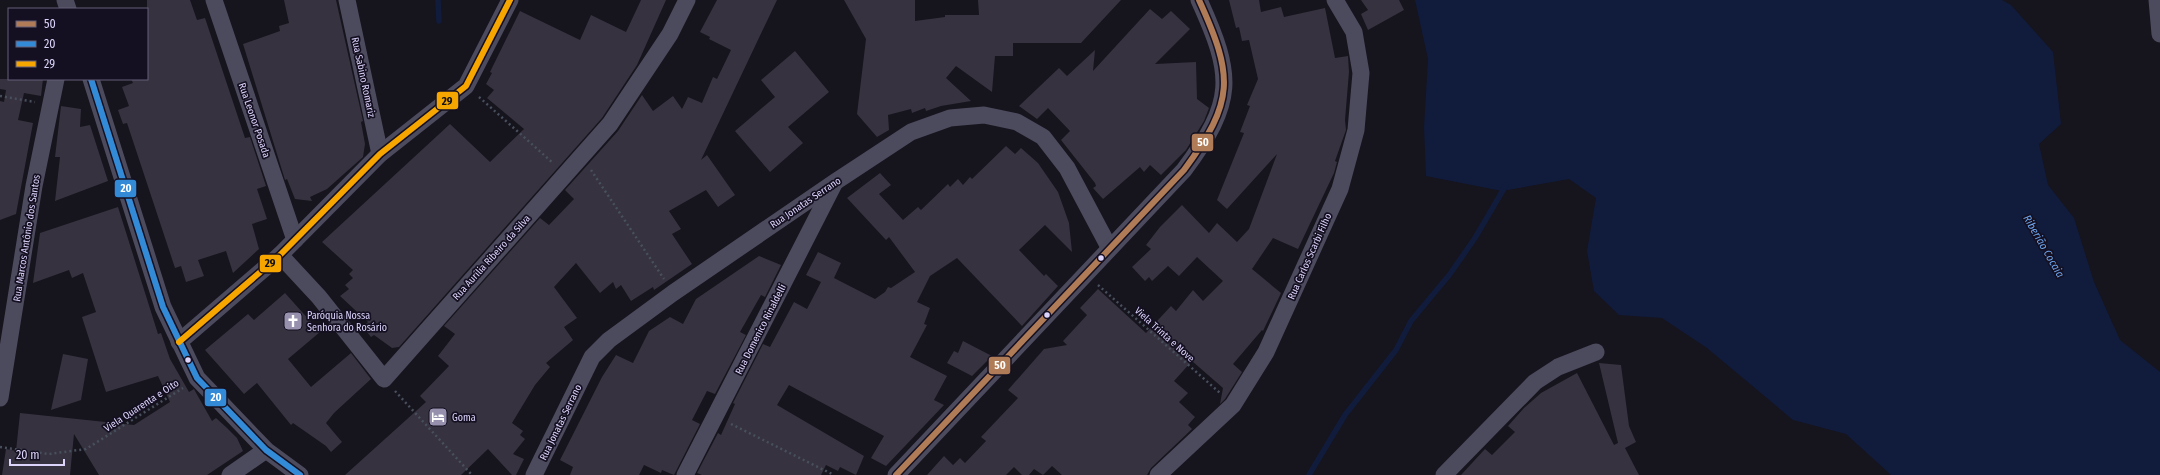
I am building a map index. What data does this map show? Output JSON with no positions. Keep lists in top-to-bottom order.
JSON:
{
  "streets": {
    "street": [
      "Rua Sabino Romariz",
      "Rua Leonor Posada",
      "Rua Jonatas Serrano",
      "Rua Marcos Antônio dos Santos",
      "Rua Carlos Scarbi Filho",
      "Rua Aurília Ribeiro da Silva",
      "Rua Domenico Rinaldelli"
    ],
    "path": ["Viela Trinta e Nove", "Viela Quarenta e Oito"]
  },
  "crossings": [
    ["Rua Jonatas Serrano", "Rua Domenico Rinaldelli"],
    ["Rua Carlos Scarbi Filho", "Viela Trinta e Nove"]
  ],
  "water": ["Riberião Cocaia"],
  "places": {
    "church": ["Paróquia Nossa Senhora do Rosário"],
    "hotel": ["Goma"]
  },
  "lines": ["transit line 50", "transit line 29", "transit line 20"],
  "legend": ["50", "20", "29"],
  "scale_bar": "20 m"
}
